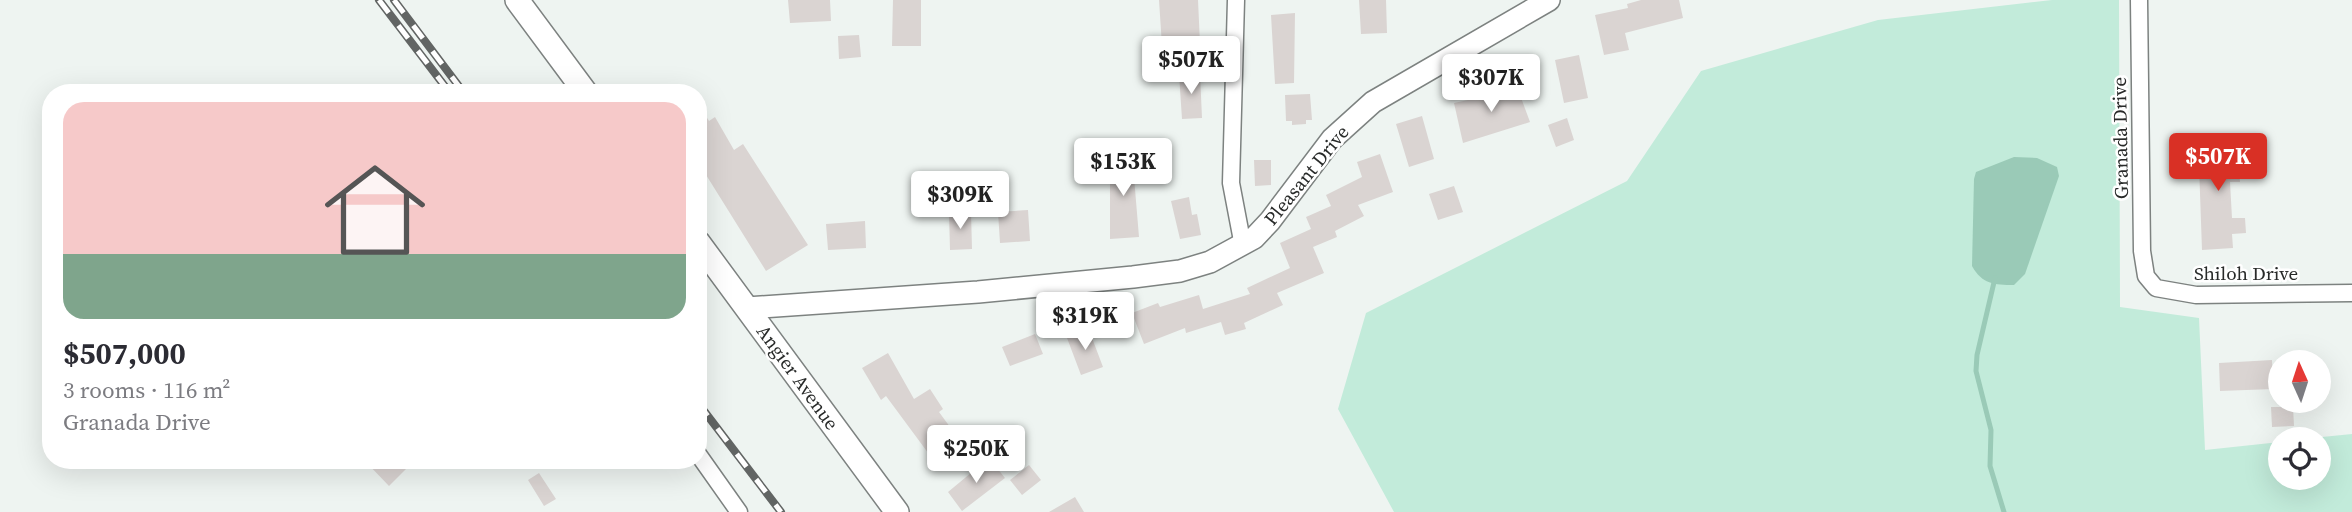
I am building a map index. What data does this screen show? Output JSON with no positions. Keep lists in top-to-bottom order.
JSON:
{
  "streets": {
    "main road": ["Angier Avenue"],
    "street": ["Granada Drive", "Pleasant Drive", "Shiloh Drive"]
  },
  "crossings": [
    ["Granada Drive", "Shiloh Drive"],
    ["Pleasant Drive", "Angier Avenue"]
  ],
  "north": "top",
  "page": {
    "price": [
      "$507K",
      "$307K",
      "$507K",
      "$153K",
      "$309K",
      "$319K",
      "$250K"
    ],
    "list": [
      {
        "name": "$507,000",
        "note": "3 rooms · 116 m² · Granada Drive"
      }
    ]
  }
}
